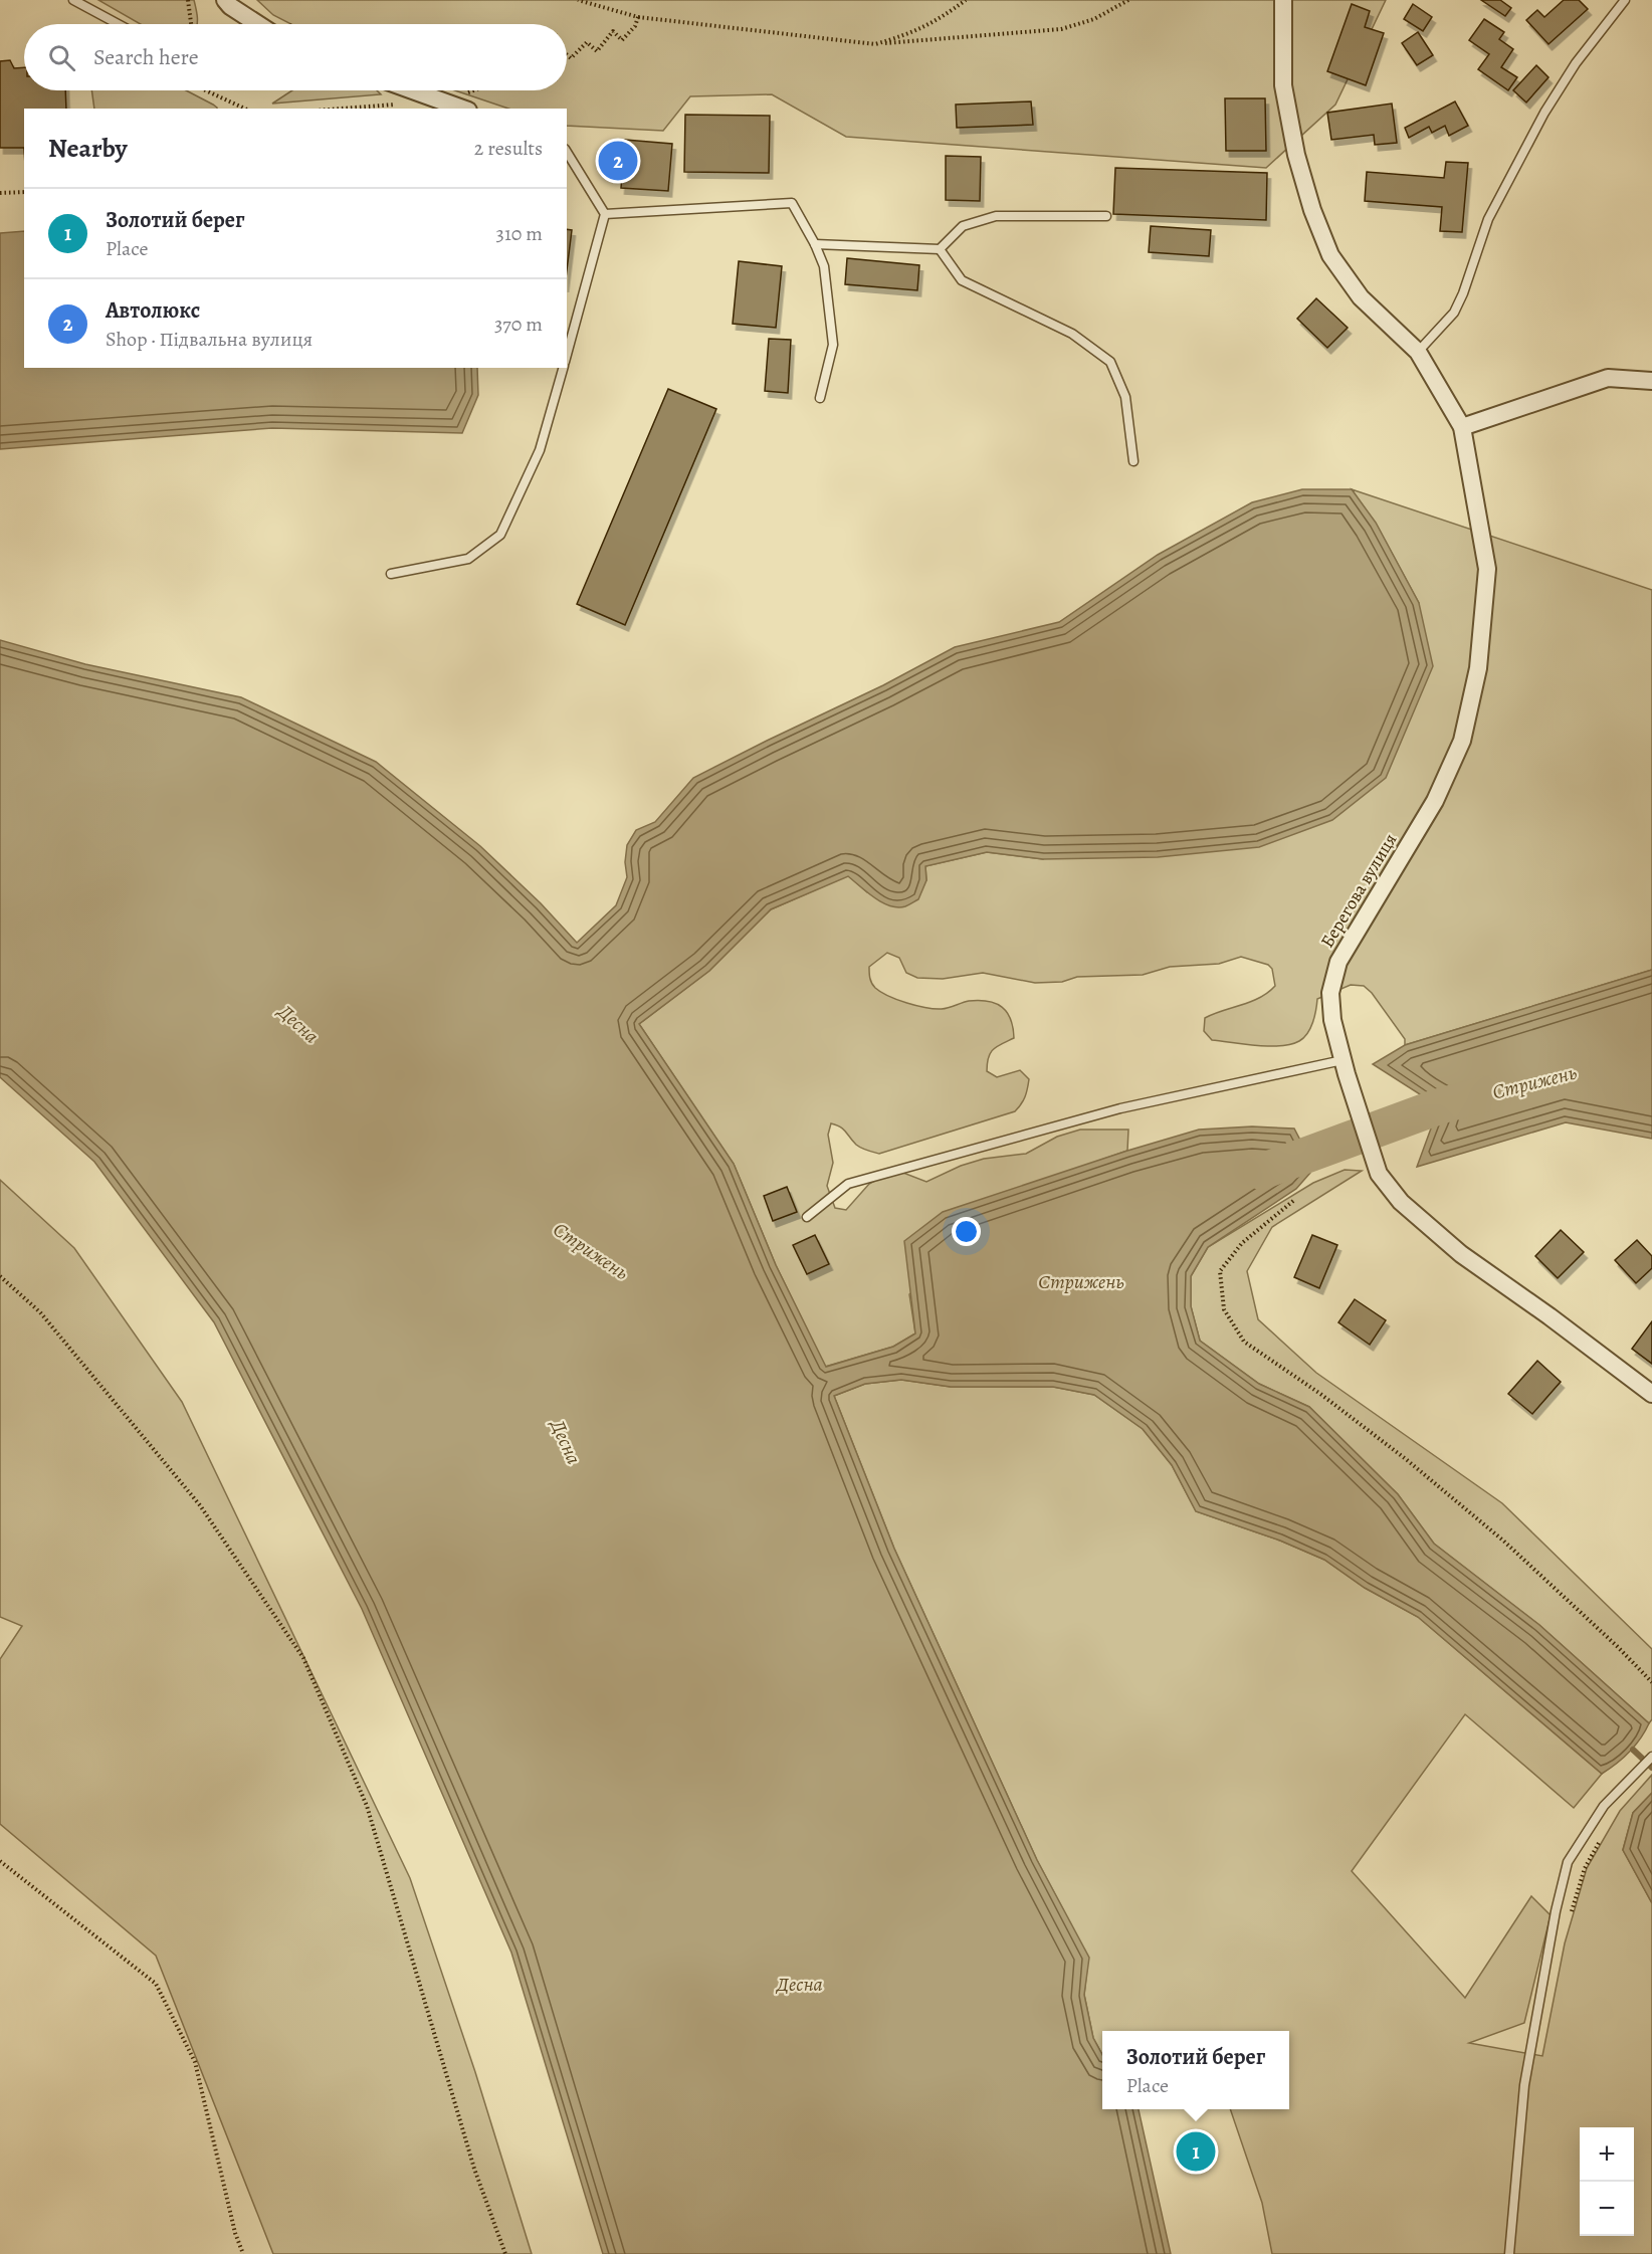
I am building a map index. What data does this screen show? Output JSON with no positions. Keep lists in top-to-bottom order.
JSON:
{
  "streets": {
    "street": ["Берегова вулиця"]
  },
  "water": ["Десна", "Стрижень"],
  "page": {
    "search": "Search here",
    "heading": ["Nearby", "2 results"],
    "pins": ["2", "1"],
    "list": [
      {
        "mark": "1",
        "name": "Золотий берег",
        "note": "Place",
        "value": "310 m"
      },
      {
        "mark": "2",
        "name": "Автолюкс",
        "note": "Shop · Підвальна вулиця",
        "value": "370 m"
      }
    ],
    "popup": ["Золотий берег", "Place"],
    "map_buttons": ["+", "−"]
  }
}
